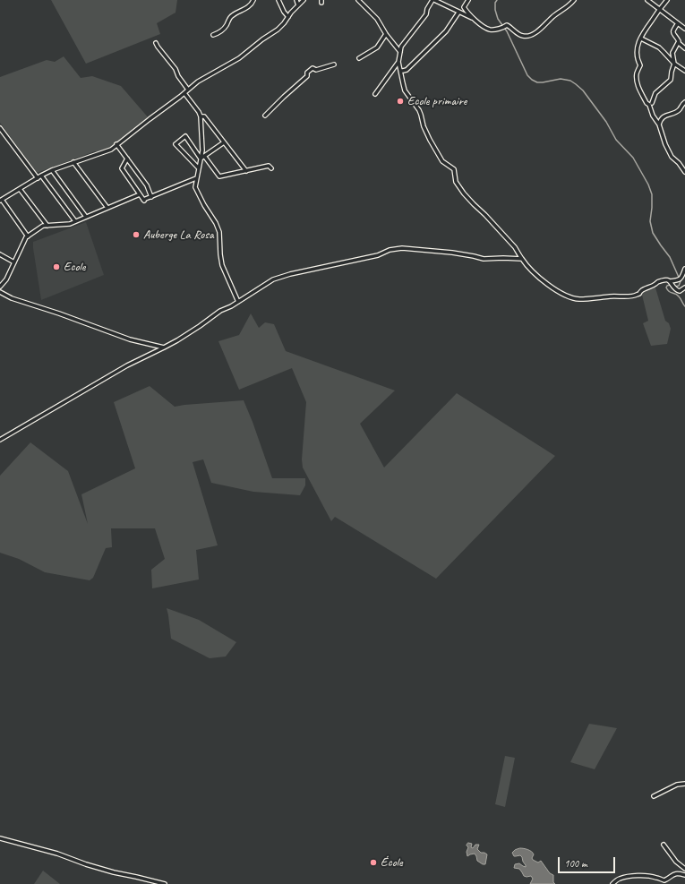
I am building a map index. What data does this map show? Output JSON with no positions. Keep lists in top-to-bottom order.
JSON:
{
  "places": [
    "Ecole primaire",
    "Auberge La Rosa",
    "Ecole",
    "École"
  ],
  "scale_bar": "100 m"
}
